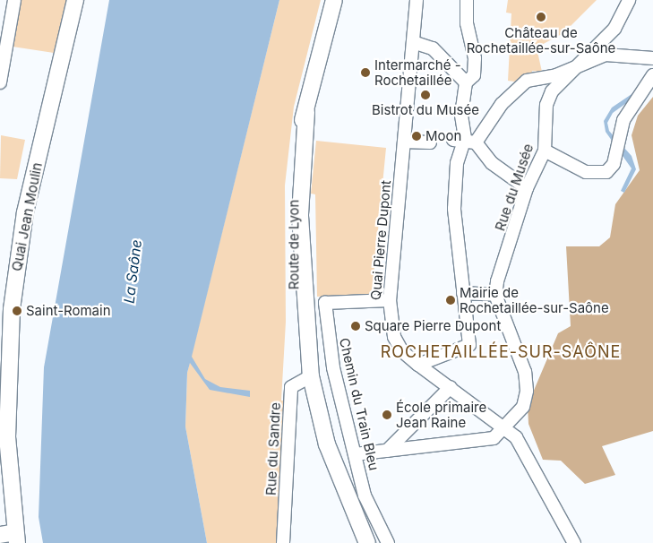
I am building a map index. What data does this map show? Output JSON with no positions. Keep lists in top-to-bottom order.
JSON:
{
  "streets": {
    "main road": ["Quai Jean Moulin", "Route de Lyon"],
    "street": [
      "Rue du Musée",
      "Quai Pierre Dupont",
      "Chemin du Train Bleu",
      "Rue du Sandre"
    ]
  },
  "crossings": [
    ["Quai Pierre Dupont", "Chemin du Train Bleu"],
    ["Route de Lyon", "Rue du Sandre"]
  ],
  "districts": ["ROCHETAILLÉE-SUR-SAÔNE"],
  "water": ["La Saône"],
  "places": [
    "Château de Rochetaillée-sur-Saône",
    "Intermarché - Rochetaillée",
    "Bistrot du Musée",
    "Moon",
    "Mairie de Rochetaillée-sur-Saône",
    "Saint-Romain",
    "Square Pierre Dupont",
    "École primaire Jean Raine"
  ]
}
